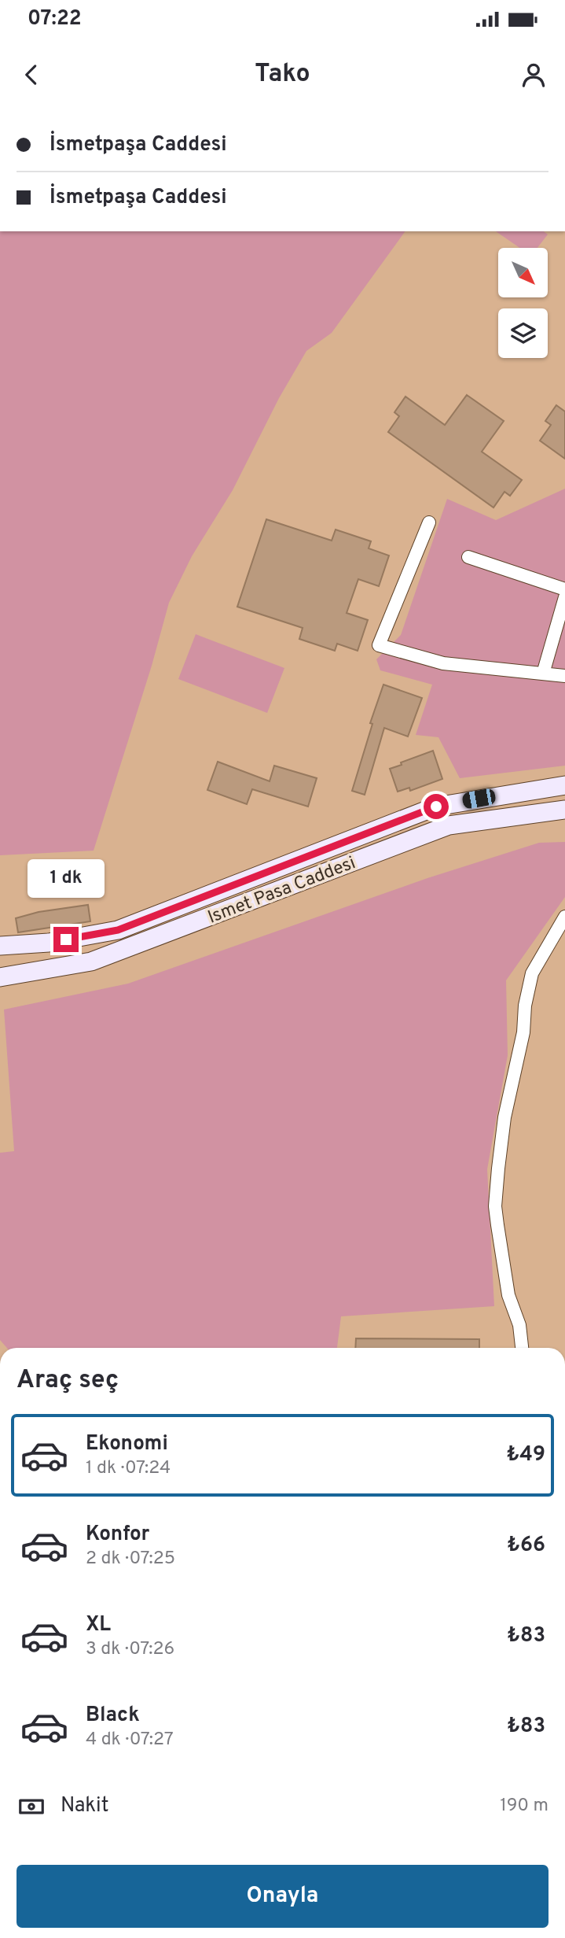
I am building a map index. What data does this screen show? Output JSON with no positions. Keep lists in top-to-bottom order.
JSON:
{
  "streets": {
    "main road": ["Ismet Pasa Caddesi"]
  },
  "north": "bottom right",
  "page": {
    "status": "07:22",
    "header": "Tako",
    "banner": ["İsmetpaşa Caddesi", "İsmetpaşa Caddesi"],
    "bubble": "1 dk",
    "heading": "Araç seç",
    "list": [
      {
        "name": "Ekonomi",
        "note": "1 dk · 07:24",
        "value": "₺49"
      },
      {
        "name": "Konfor",
        "note": "2 dk · 07:25",
        "value": "₺66"
      },
      {
        "name": "XL",
        "note": "3 dk · 07:26",
        "value": "₺83"
      },
      {
        "name": "Black",
        "note": "4 dk · 07:27",
        "value": "₺83"
      }
    ],
    "pay": ["Nakit", "190 m"],
    "buttons": "Onayla"
  }
}
